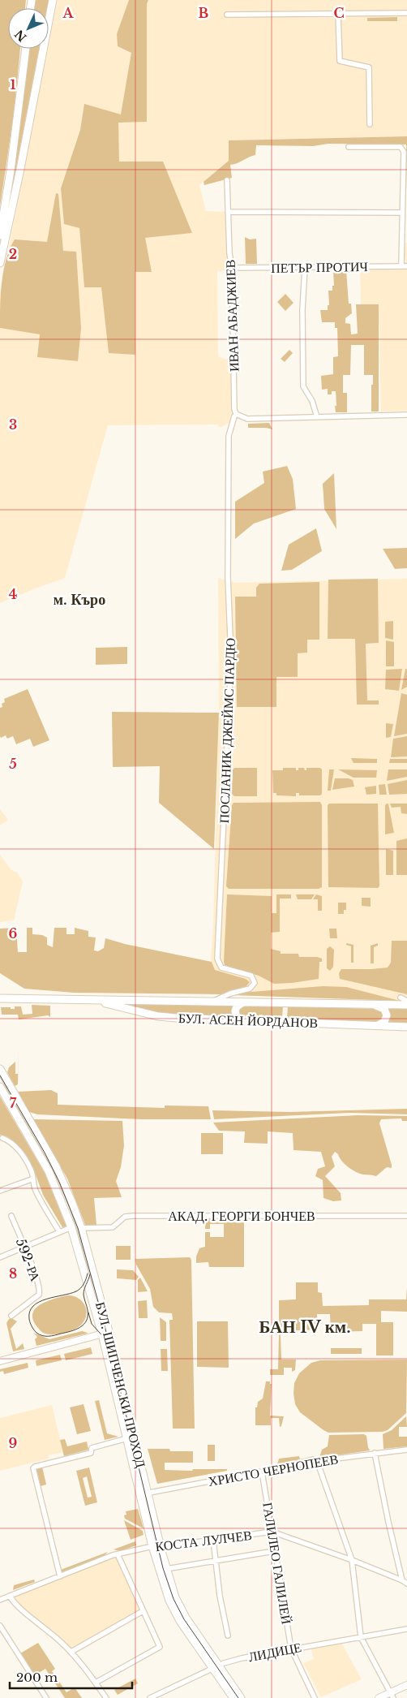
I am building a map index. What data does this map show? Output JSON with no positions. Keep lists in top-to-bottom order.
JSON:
{
  "streets": {
    "main road": ["БУЛ. АСЕН ЙОРДАНОВ", "БУЛ. ШИПЧЕНСКИ ПРОХОД"],
    "street": [
      "ПЕТЪР ПРОТИЧ",
      "ИВАН АБАДЖИЕВ",
      "ПОСЛАНИК ДЖЕЙМС ПАРДЮ",
      "АКАД. ГЕОРГИ БОНЧЕВ",
      "592-РА",
      "ХРИСТО ЧЕРНОПЕЕВ",
      "КОСТА ЛУЛЧЕВ",
      "ГАЛИЛЕО ГАЛИЛЕЙ",
      "ЛИДИЦЕ"
    ]
  },
  "crossings": [
    ["ПЕТЪР ПРОТИЧ", "ИВАН АБАДЖИЕВ"],
    ["ПОСЛАНИК ДЖЕЙМС ПАРДЮ", "БУЛ. АСЕН ЙОРДАНОВ"],
    ["АКАД. ГЕОРГИ БОНЧЕВ", "БУЛ. ШИПЧЕНСКИ ПРОХОД"],
    ["БУЛ. ШИПЧЕНСКИ ПРОХОД", "ХРИСТО ЧЕРНОПЕЕВ"],
    ["БУЛ. ШИПЧЕНСКИ ПРОХОД", "КОСТА ЛУЛЧЕВ"],
    ["БУЛ. ШИПЧЕНСКИ ПРОХОД", "ЛИДИЦЕ"],
    ["ХРИСТО ЧЕРНОПЕЕВ", "ГАЛИЛЕО ГАЛИЛЕЙ"],
    ["КОСТА ЛУЛЧЕВ", "ГАЛИЛЕО ГАЛИЛЕЙ"],
    ["ГАЛИЛЕО ГАЛИЛЕЙ", "ЛИДИЦЕ"]
  ],
  "districts": ["м. Къро", "БАН IV км."],
  "scale_bar": "200 m",
  "north": "bottom left",
  "grid": {
    "columns": ["A", "B", "C"],
    "rows": [
      "1",
      "2",
      "3",
      "4",
      "5",
      "6",
      "7",
      "8",
      "9"
    ]
  }
}
